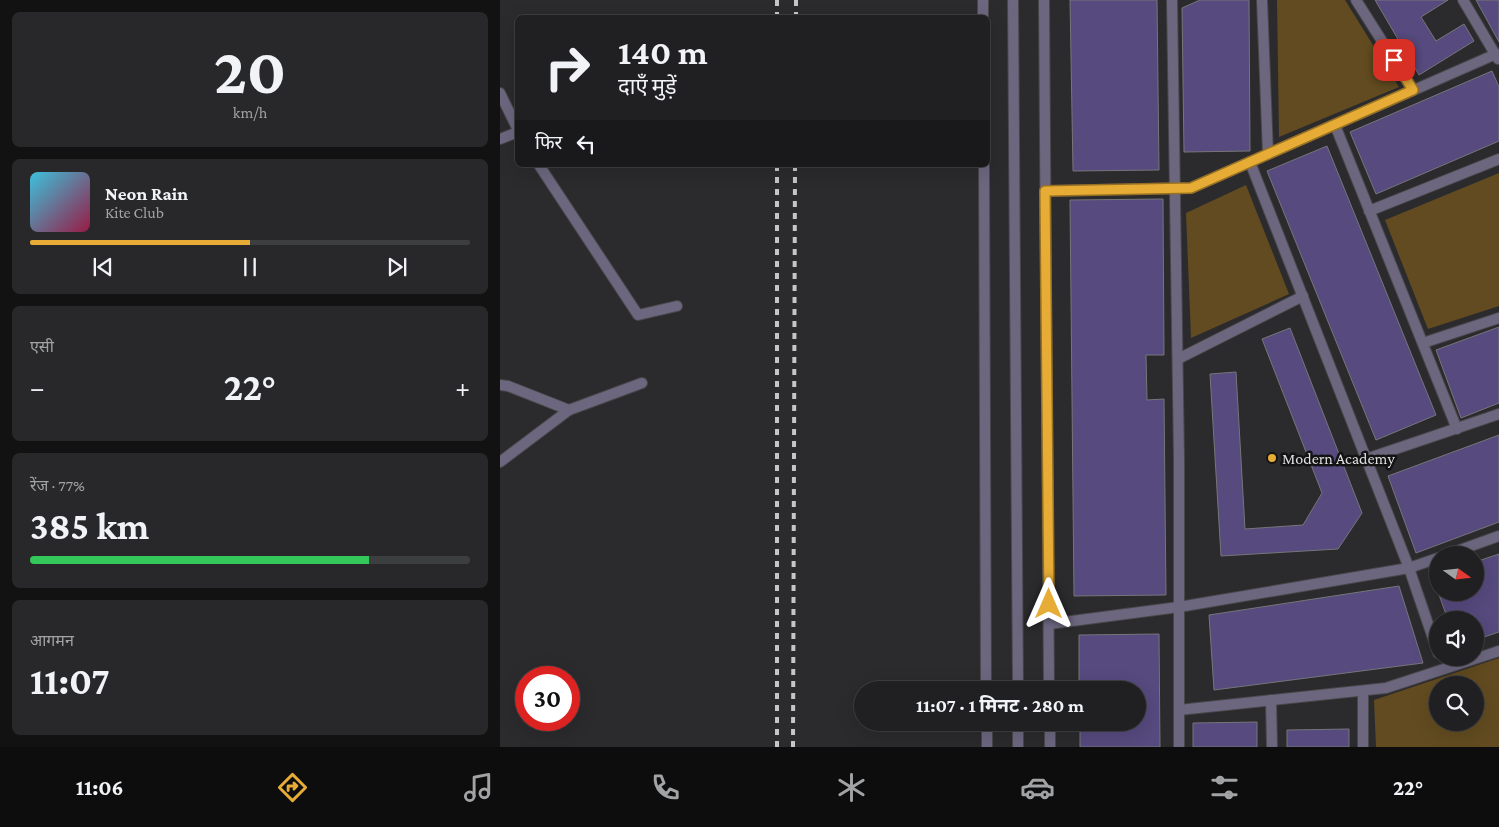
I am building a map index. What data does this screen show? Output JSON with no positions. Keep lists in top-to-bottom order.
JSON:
{
  "places": ["Modern Academy"],
  "north": "right",
  "page": {
    "tile": [
      ["20", "km/h"],
      "एसी",
      ["रेंज · 77%", "385 km"],
      ["आगमन", "11:07"]
    ],
    "turn": ["140 m", "दाएँ मुड़ें"],
    "then": "फिर",
    "song": ["Neon Rain", "Kite Club"],
    "heat": ["−", "22°", "+"],
    "limit": "30",
    "trip": "11:07 · 1 मिनट · 280 m",
    "tabs": ["11:06", "22°"]
  }
}
